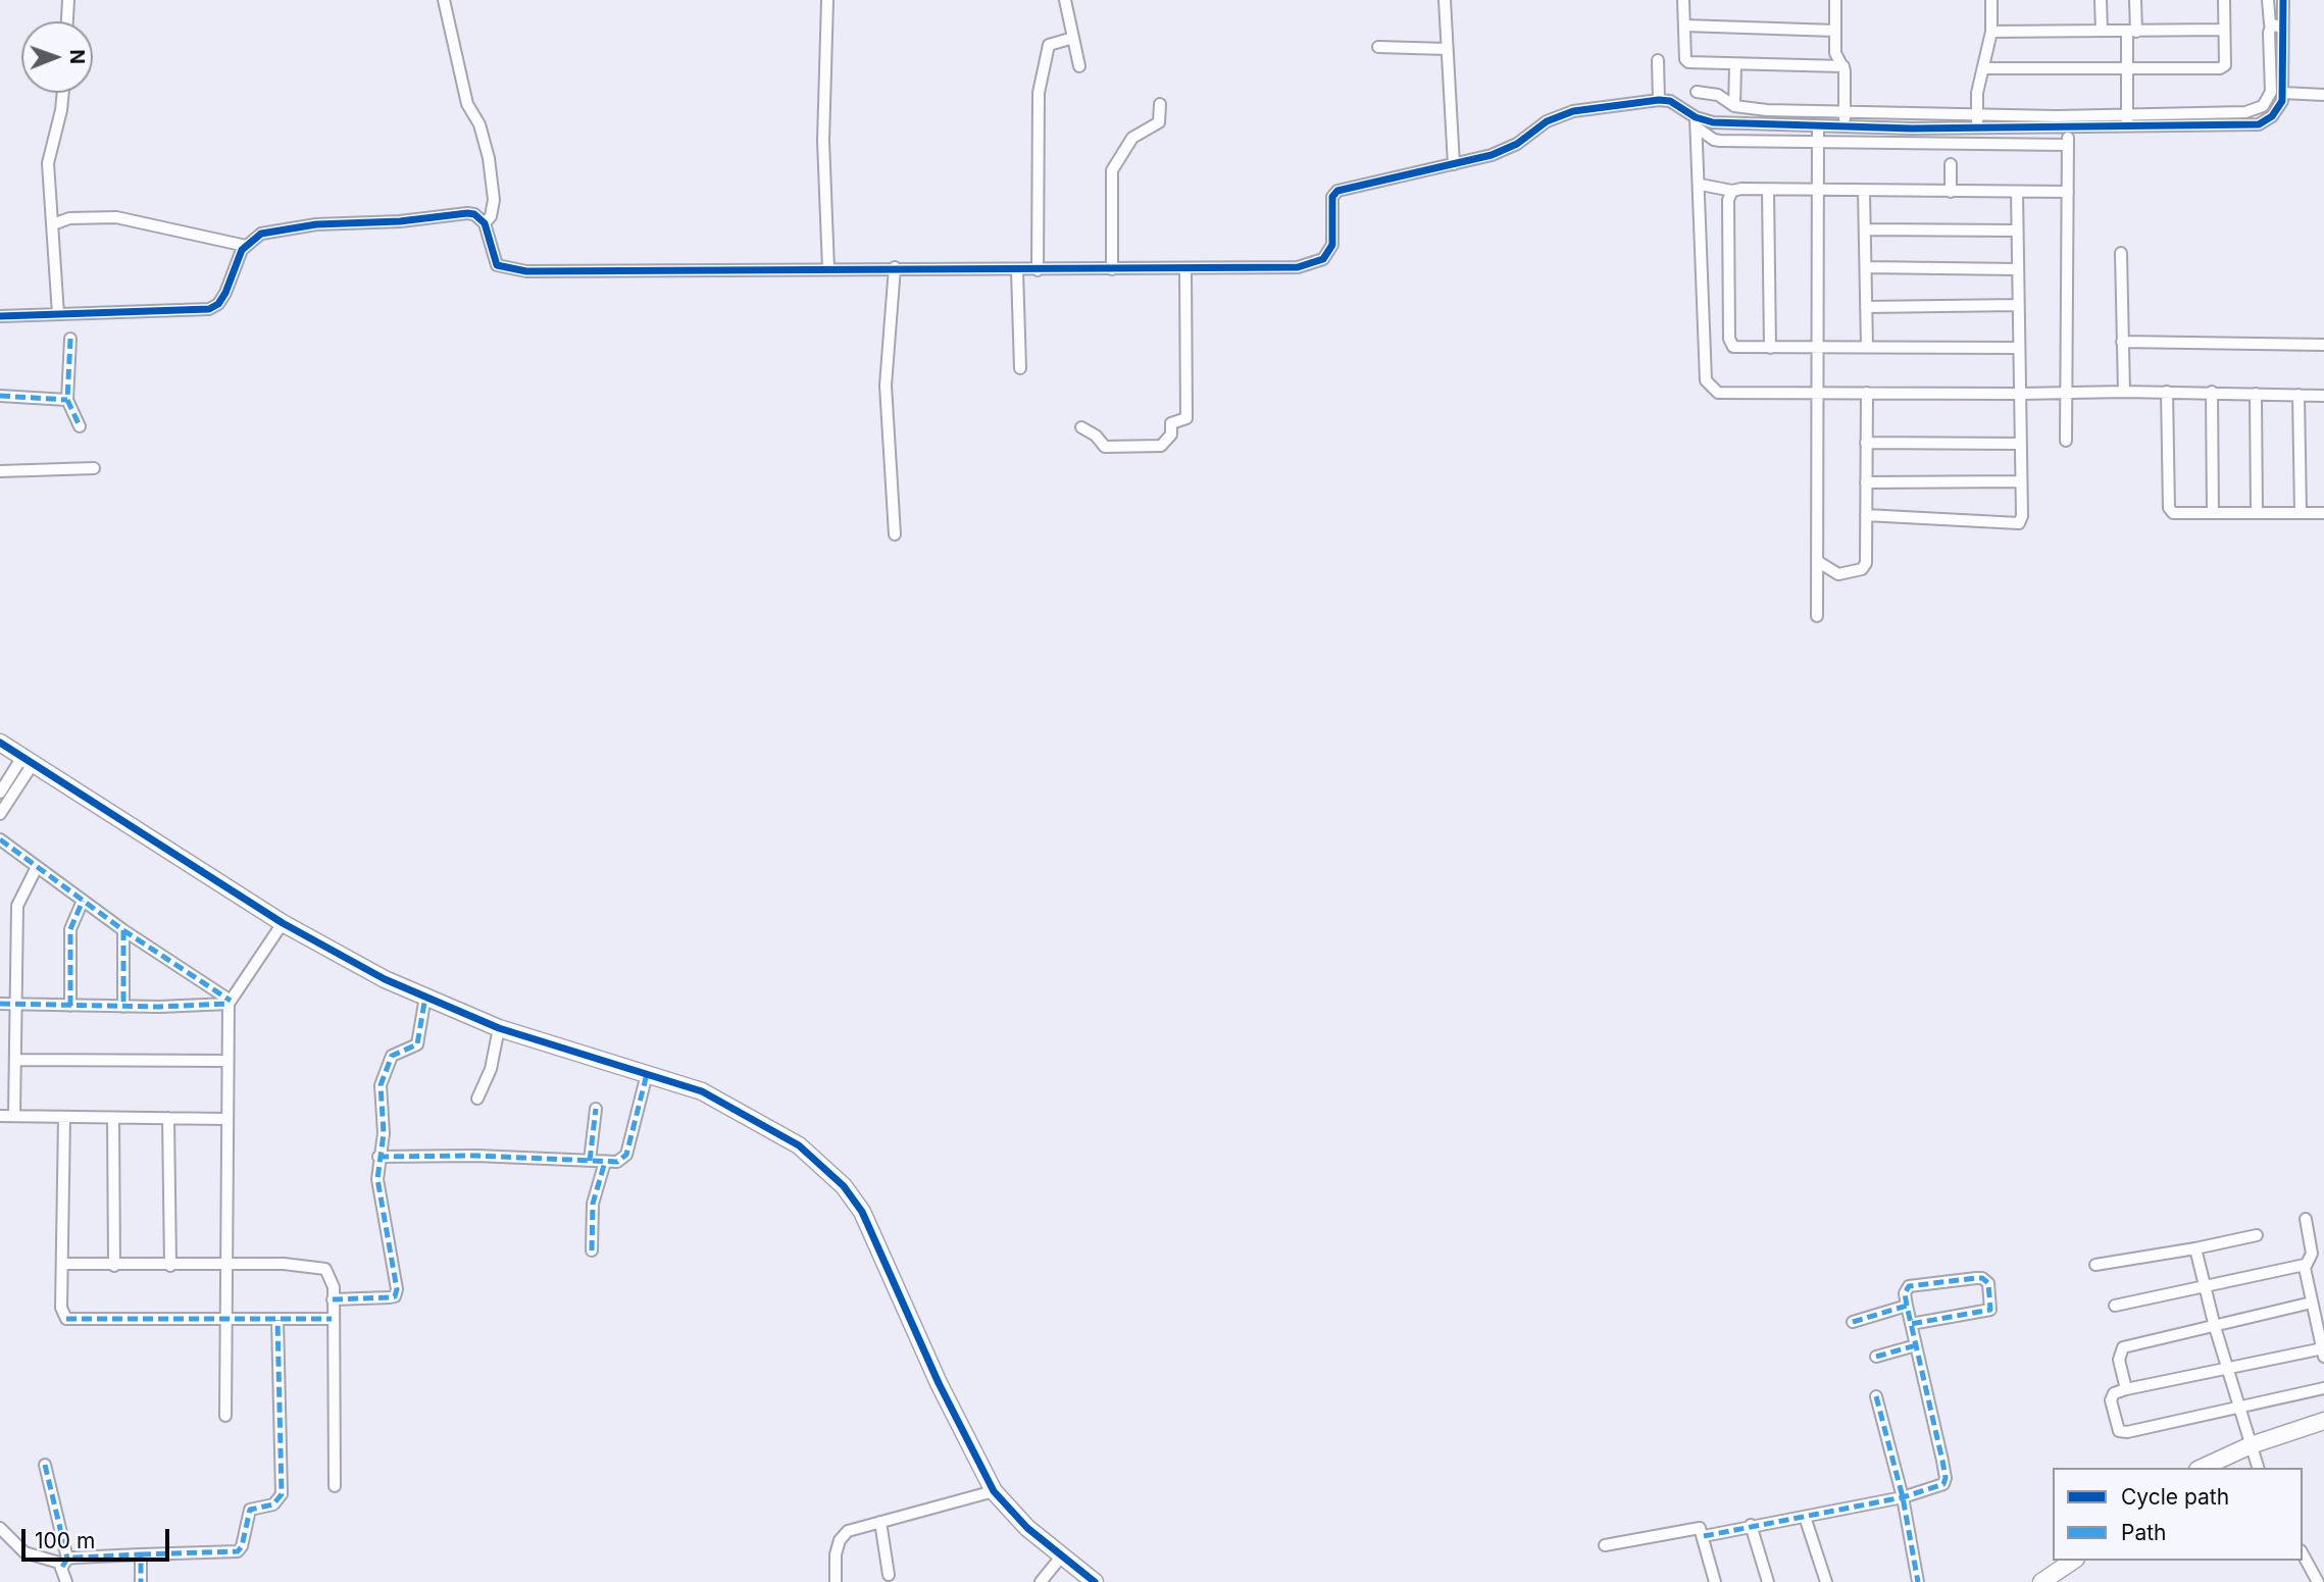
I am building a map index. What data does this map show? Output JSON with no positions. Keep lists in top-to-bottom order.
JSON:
{
  "legend": ["Cycle path", "Path"],
  "scale_bar": "100 m",
  "north": "right"
}
